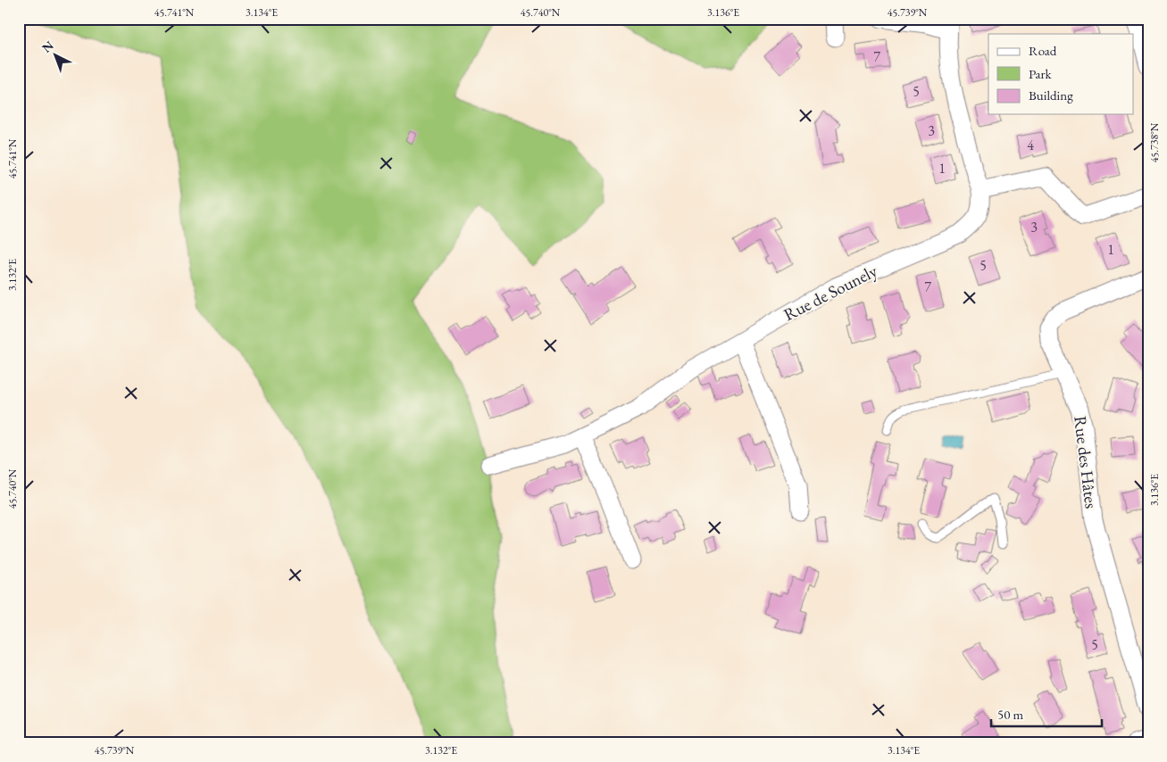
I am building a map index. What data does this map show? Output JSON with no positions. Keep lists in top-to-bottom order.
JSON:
{
  "streets": {
    "street": ["Rue de Sounely", "Rue des Hâtes"]
  },
  "house_numbers": [
    "7",
    "5",
    "3",
    "4",
    "1",
    "3",
    "1",
    "5",
    "7",
    "5"
  ],
  "legend": ["Road", "Park", "Building"],
  "scale_bar": "50 m",
  "north": "top left",
  "coordinates": [
    "45.741°N",
    "3.134°E",
    "45.740°N",
    "3.136°E",
    "45.739°N",
    "45.738°N",
    "3.132°E"
  ]
}
